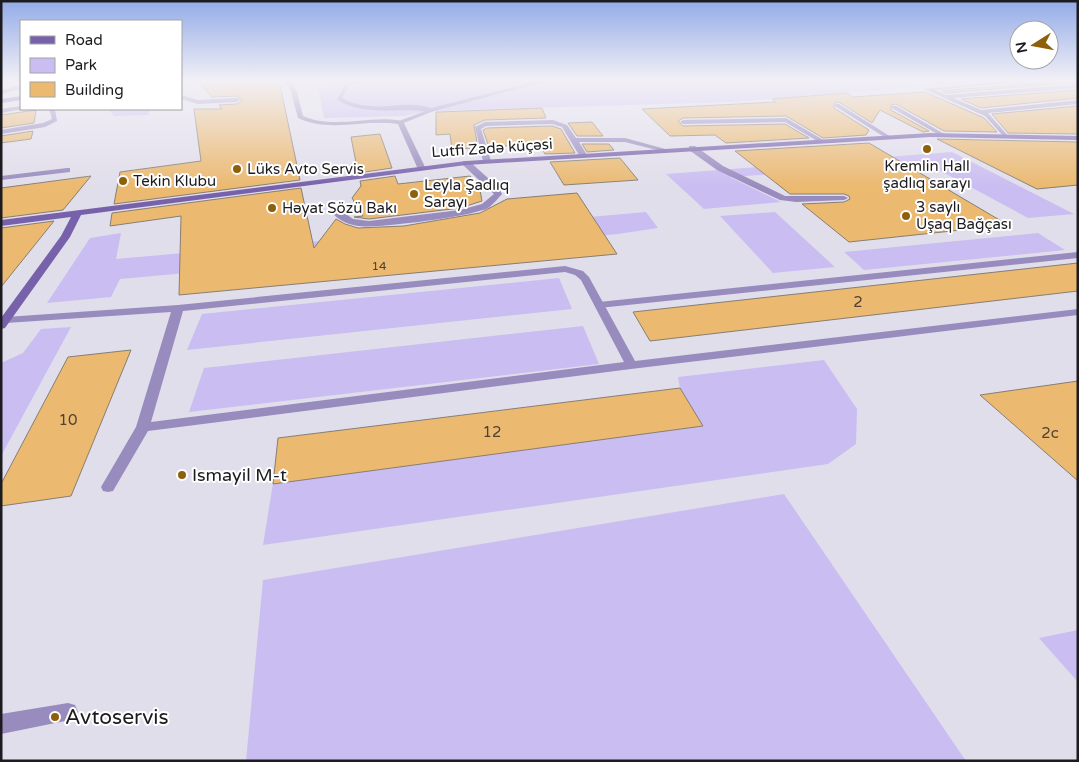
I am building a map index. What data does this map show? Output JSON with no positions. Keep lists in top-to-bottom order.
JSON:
{
  "streets": {
    "main road": ["Lutfi Zadə küçəsi"]
  },
  "places": [
    "Kremlin Hall şadlıq sarayı",
    "Lüks Avto Servis",
    "Tekin Klubu",
    "Leyla Şadlıq Sarayı",
    "Həyat Sözü Bakı",
    "3 saylı Uşaq Bağçası",
    "Ismayil M-t",
    "Avtoservis"
  ],
  "house_numbers": [
    "14",
    "2",
    "10",
    "12",
    "2c"
  ],
  "legend": ["Road", "Park", "Building"],
  "north": "left"
}
